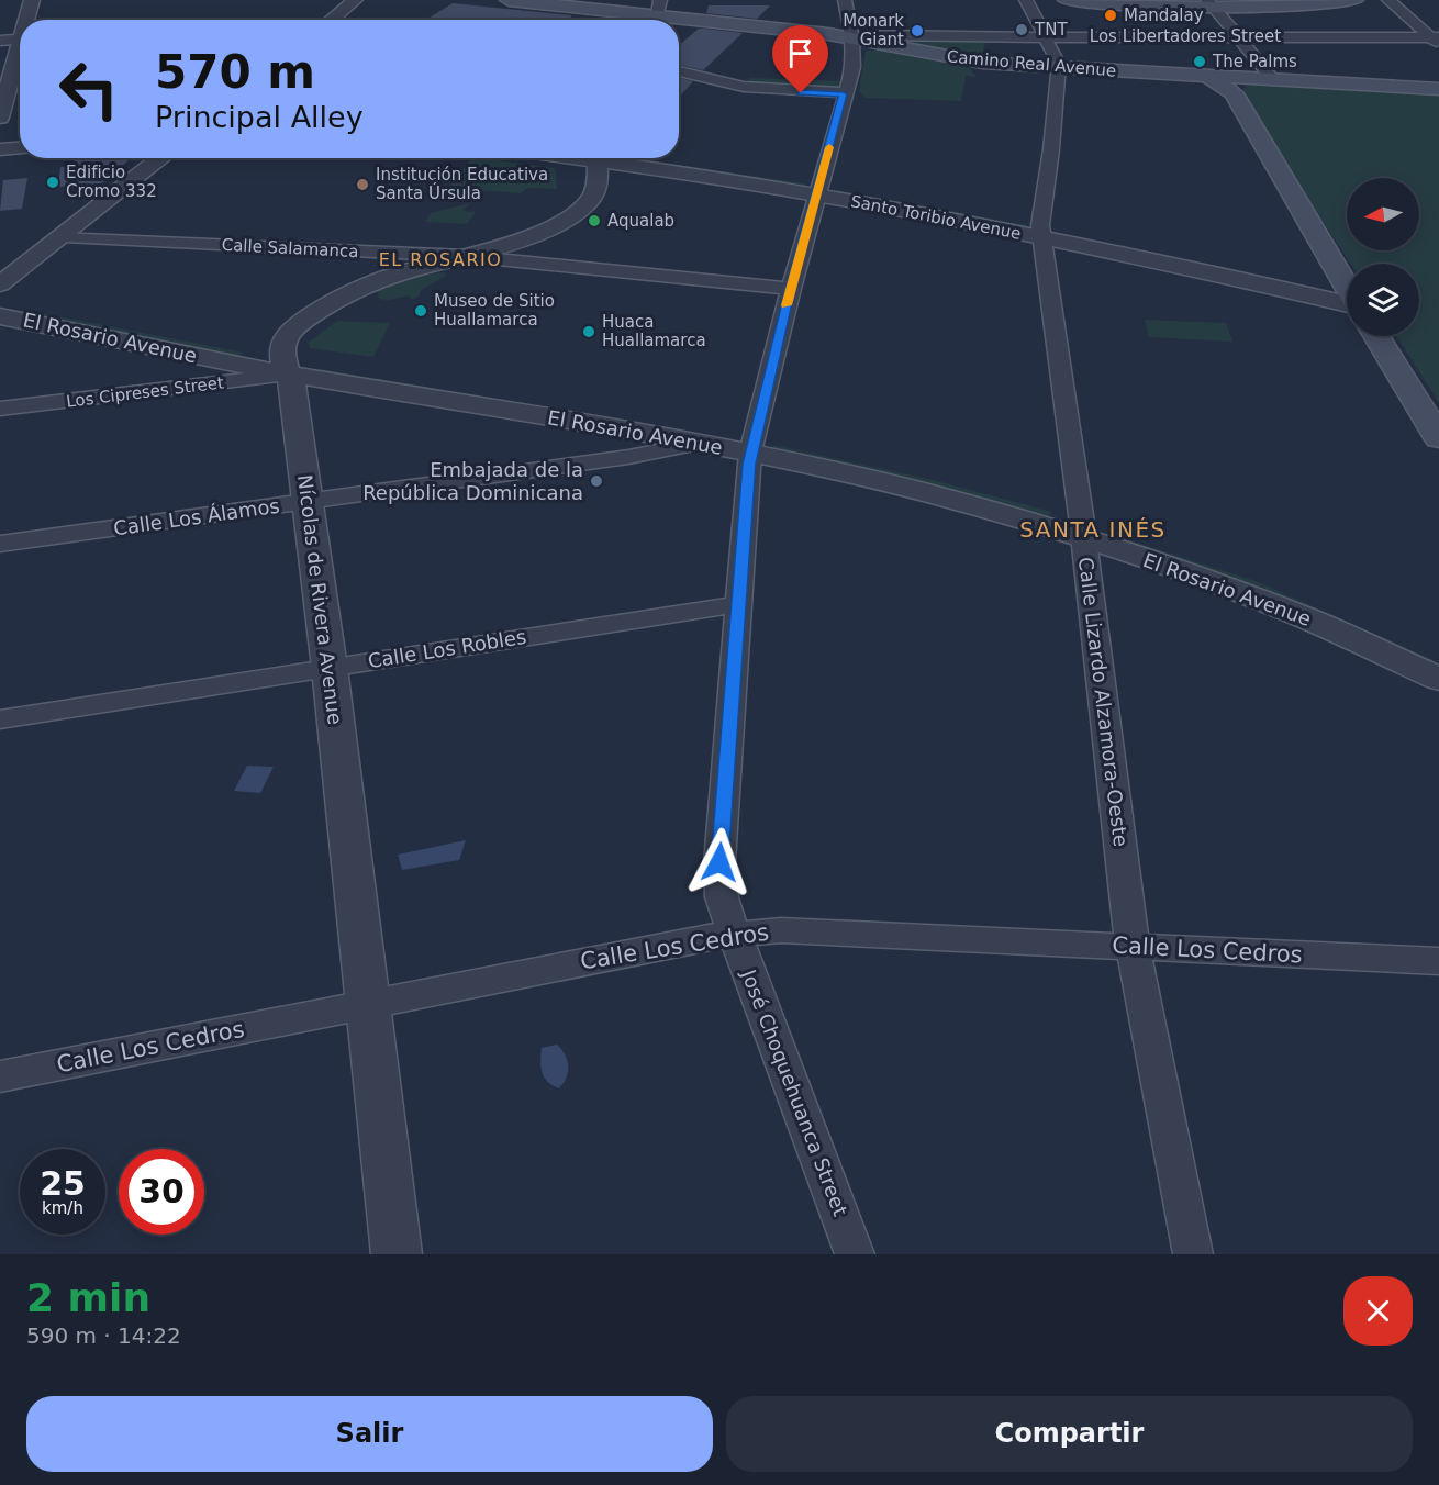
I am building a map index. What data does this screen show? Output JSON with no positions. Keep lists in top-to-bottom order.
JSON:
{
  "streets": {
    "main road": ["Camino Real Avenue"],
    "street": [
      "Los Libertadores Street",
      "Santo Toribio Avenue",
      "Calle Salamanca",
      "El Rosario Avenue",
      "Los Cipreses Street",
      "Calle Los Álamos",
      "Nícolas de Rivera Avenue",
      "Calle Los Robles",
      "Calle Lizardo Alzamora-Oeste",
      "Calle Los Cedros",
      "José Choquehuanca Street"
    ]
  },
  "crossings": [
    ["Los Libertadores Street", "Camino Real Avenue"],
    ["Los Libertadores Street", "José Choquehuanca Street"],
    ["Camino Real Avenue", "Calle Lizardo Alzamora-Oeste"],
    ["Camino Real Avenue", "José Choquehuanca Street"],
    ["Santo Toribio Avenue", "Calle Lizardo Alzamora-Oeste"],
    ["Santo Toribio Avenue", "José Choquehuanca Street"],
    ["El Rosario Avenue", "Los Cipreses Street"],
    ["El Rosario Avenue", "Calle Los Álamos"],
    ["El Rosario Avenue", "Nícolas de Rivera Avenue"],
    ["El Rosario Avenue", "Calle Lizardo Alzamora-Oeste"],
    ["El Rosario Avenue", "José Choquehuanca Street"],
    ["Los Cipreses Street", "Nícolas de Rivera Avenue"],
    ["Calle Los Álamos", "Nícolas de Rivera Avenue"],
    ["Nícolas de Rivera Avenue", "Calle Los Robles"],
    ["Nícolas de Rivera Avenue", "Calle Los Cedros"],
    ["Calle Los Robles", "José Choquehuanca Street"],
    ["Calle Lizardo Alzamora-Oeste", "Calle Los Cedros"],
    ["Calle Los Cedros", "José Choquehuanca Street"]
  ],
  "districts": ["EL ROSARIO", "SANTA INÉS"],
  "places": [
    "Mandalay",
    "TNT",
    "Monark Giant",
    "The Palms",
    "Edificio Cromo 332",
    "Institución Educativa Santa Úrsula",
    "Aqualab",
    "Museo de Sitio Huallamarca",
    "Huaca Huallamarca",
    "Embajada de la República Dominicana"
  ],
  "north": "left",
  "page": {
    "turn": ["570 m", "Principal Alley"],
    "speed": "25 km/h",
    "limit": "30",
    "heading": ["2 min", "590 m · 14:22"],
    "buttons": ["Salir", "Compartir"]
  }
}
